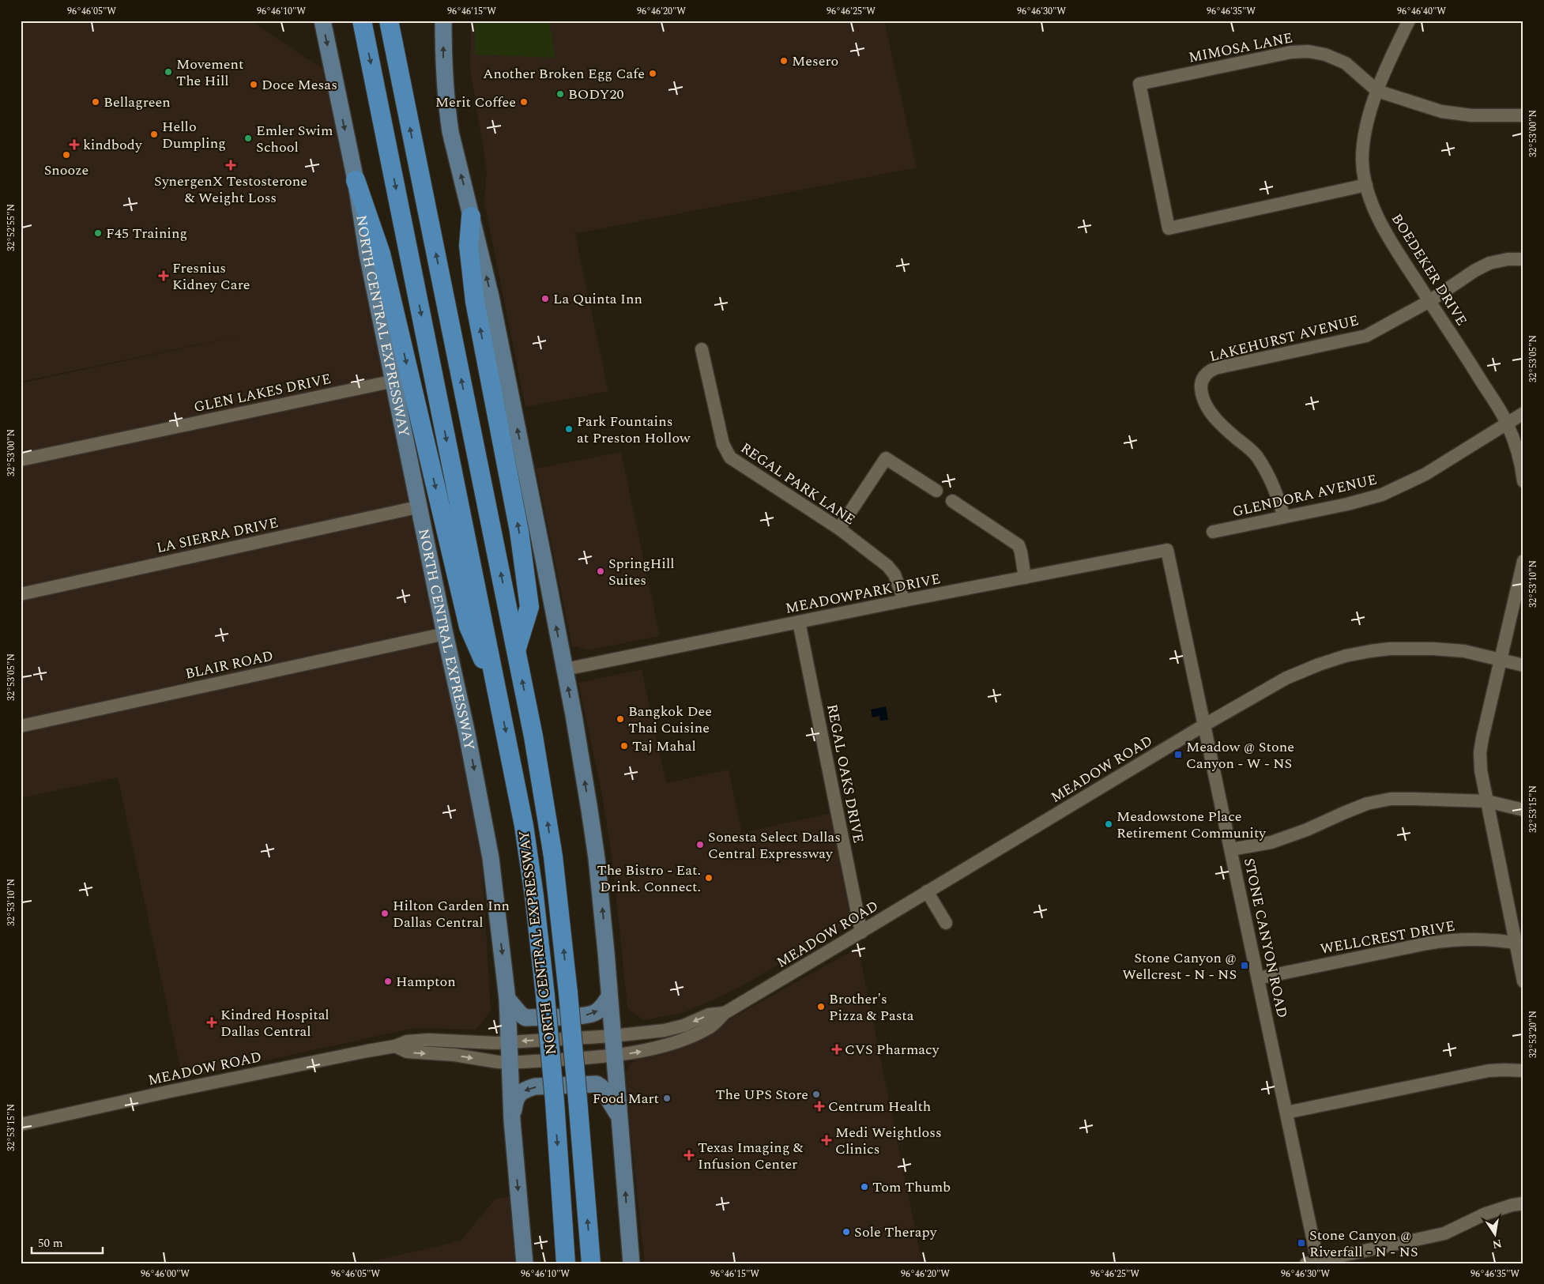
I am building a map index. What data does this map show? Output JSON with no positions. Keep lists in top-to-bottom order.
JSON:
{
  "streets": {
    "highway": ["NORTH CENTRAL EXPRESSWAY"],
    "street": [
      "MIMOSA LANE",
      "BOEDEKER DRIVE",
      "LAKEHURST AVENUE",
      "GLEN LAKES DRIVE",
      "REGAL PARK LANE",
      "GLENDORA AVENUE",
      "LA SIERRA DRIVE",
      "MEADOWPARK DRIVE",
      "BLAIR ROAD",
      "MEADOW ROAD",
      "REGAL OAKS DRIVE",
      "WELLCREST DRIVE",
      "STONE CANYON ROAD"
    ]
  },
  "crossings": [
    ["MIMOSA LANE", "BOEDEKER DRIVE"],
    ["BOEDEKER DRIVE", "LAKEHURST AVENUE"],
    ["BOEDEKER DRIVE", "GLENDORA AVENUE"],
    ["NORTH CENTRAL EXPRESSWAY", "GLEN LAKES DRIVE"],
    ["NORTH CENTRAL EXPRESSWAY", "LA SIERRA DRIVE"],
    ["NORTH CENTRAL EXPRESSWAY", "BLAIR ROAD"],
    ["NORTH CENTRAL EXPRESSWAY", "MEADOW ROAD"],
    ["LAKEHURST AVENUE", "GLENDORA AVENUE"],
    ["REGAL PARK LANE", "MEADOWPARK DRIVE"],
    ["MEADOWPARK DRIVE", "REGAL OAKS DRIVE"],
    ["MEADOWPARK DRIVE", "STONE CANYON ROAD"],
    ["MEADOW ROAD", "REGAL OAKS DRIVE"],
    ["MEADOW ROAD", "STONE CANYON ROAD"],
    ["WELLCREST DRIVE", "STONE CANYON ROAD"]
  ],
  "places": {
    "other": [
      "Mesero",
      "Movement The Hill",
      "Another Broken Egg Cafe",
      "Doce Mesas",
      "BODY20",
      "Bellagreen",
      "Merit Coffee",
      "Hello Dumpling",
      "Emler Swim School",
      "Snooze",
      "F45 Training",
      "La Quinta Inn",
      "Park Fountains at Preston Hollow",
      "SpringHill Suites",
      "Bangkok Dee Thai Cuisine",
      "Taj Mahal",
      "Meadowstone Place Retirement Community",
      "Sonesta Select Dallas Central Expressway",
      "The Bistro - Eat. Drink. Connect.",
      "Hilton Garden Inn Dallas Central",
      "Hampton",
      "Brother's Pizza & Pasta",
      "The UPS Store",
      "Food Mart",
      "Tom Thumb",
      "Sole Therapy"
    ],
    "health": [
      "kindbody",
      "SynergenX Testosterone & Weight Loss",
      "Fresnius Kidney Care",
      "Kindred Hospital Dallas Central",
      "CVS Pharmacy",
      "Centrum Health",
      "Medi Weightloss Clinics",
      "Texas Imaging & Infusion Center"
    ],
    "transit": ["Meadow @ Stone Canyon - W - NS", "Stone Canyon @ Wellcrest - N - NS", "Stone Canyon @ Riverfall - N - NS"]
  },
  "scale_bar": "50 m",
  "north": "bottom",
  "coordinates": [
    "96°46'05\"W",
    "96°46'10\"W",
    "96°46'15\"W",
    "96°46'20\"W",
    "96°46'25\"W",
    "96°46'30\"W",
    "96°46'35\"W",
    "96°46'40\"W",
    "32°53'00\"N",
    "32°52'55\"N",
    "32°53'05\"N",
    "32°53'10\"N",
    "32°53'15\"N",
    "32°53'20\"N",
    "96°46'00\"W"
  ]
}
